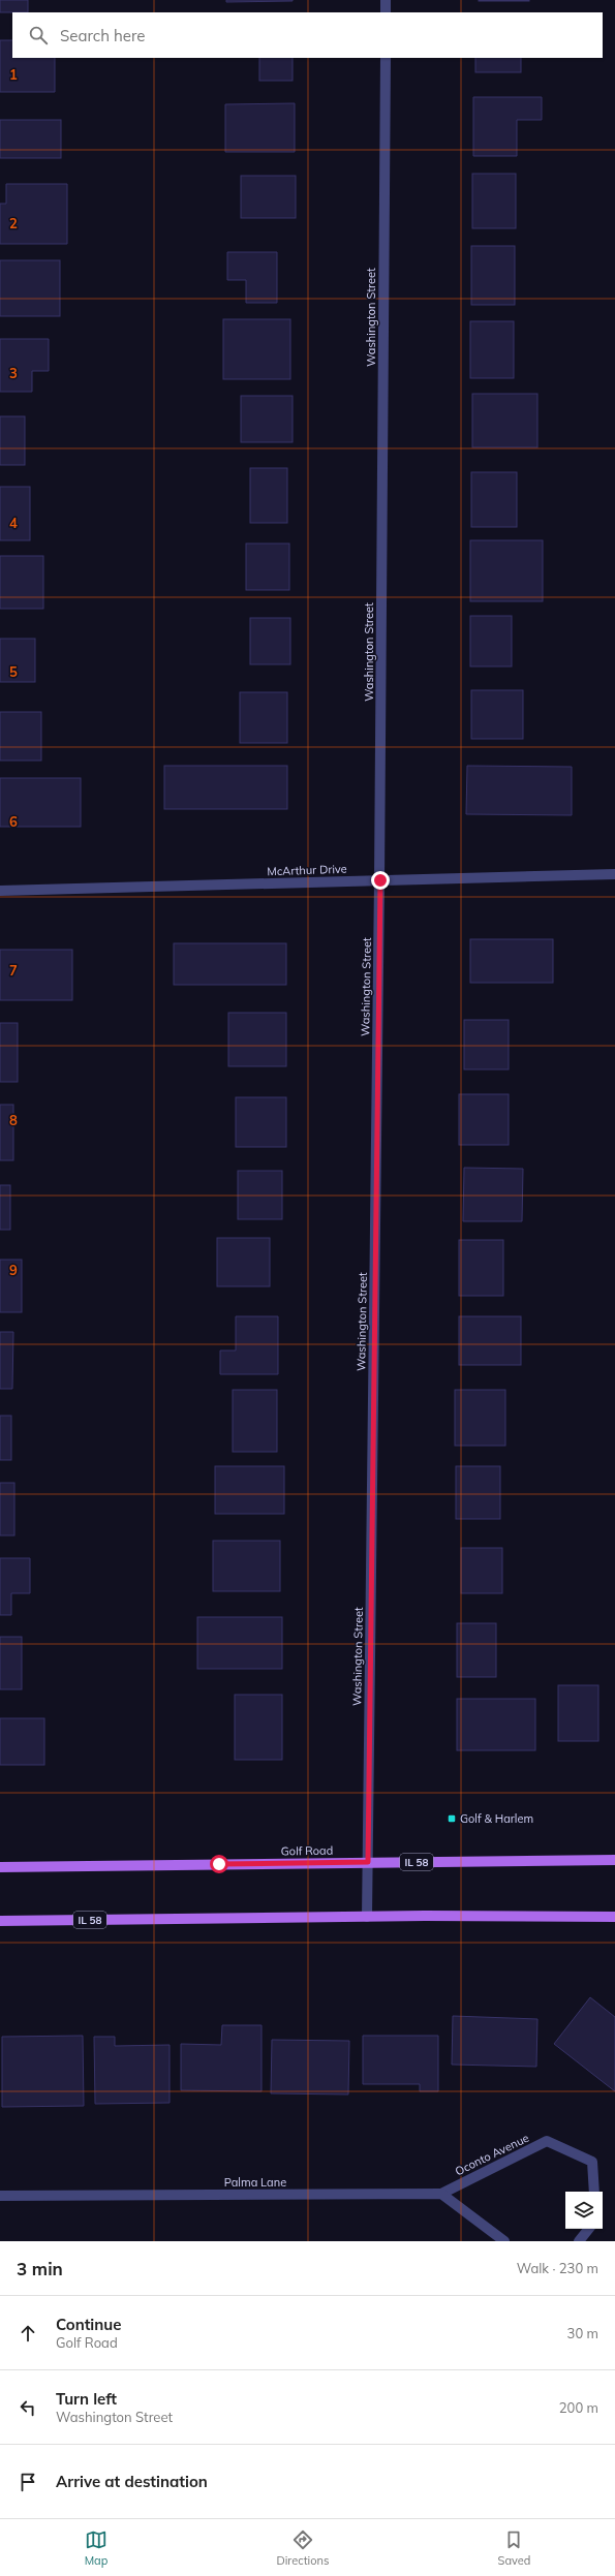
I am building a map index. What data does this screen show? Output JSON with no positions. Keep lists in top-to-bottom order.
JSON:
{
  "streets": {
    "main road": ["Golf Road", "IL 58"],
    "street": [
      "Washington Street",
      "McArthur Drive",
      "Oconto Avenue",
      "Palma Lane"
    ]
  },
  "crossings": [
    ["Washington Street", "McArthur Drive"],
    ["Washington Street", "Golf Road"],
    ["Washington Street", "IL 58"],
    ["Oconto Avenue", "Palma Lane"]
  ],
  "places": {
    "transit": ["Golf & Harlem"]
  },
  "page": {
    "search": "Search here",
    "heading": ["3 min", "Walk · 230 m"],
    "list": [
      ["Continue", "Golf Road", "30 m"],
      ["Turn left", "Washington Street", "200 m"],
      "Arrive at destination"
    ],
    "nav": ["Map", "Directions", "Saved"]
  },
  "grid": {
    "rows": [
      "1",
      "2",
      "3",
      "4",
      "5",
      "6",
      "7",
      "8",
      "9"
    ]
  }
}
